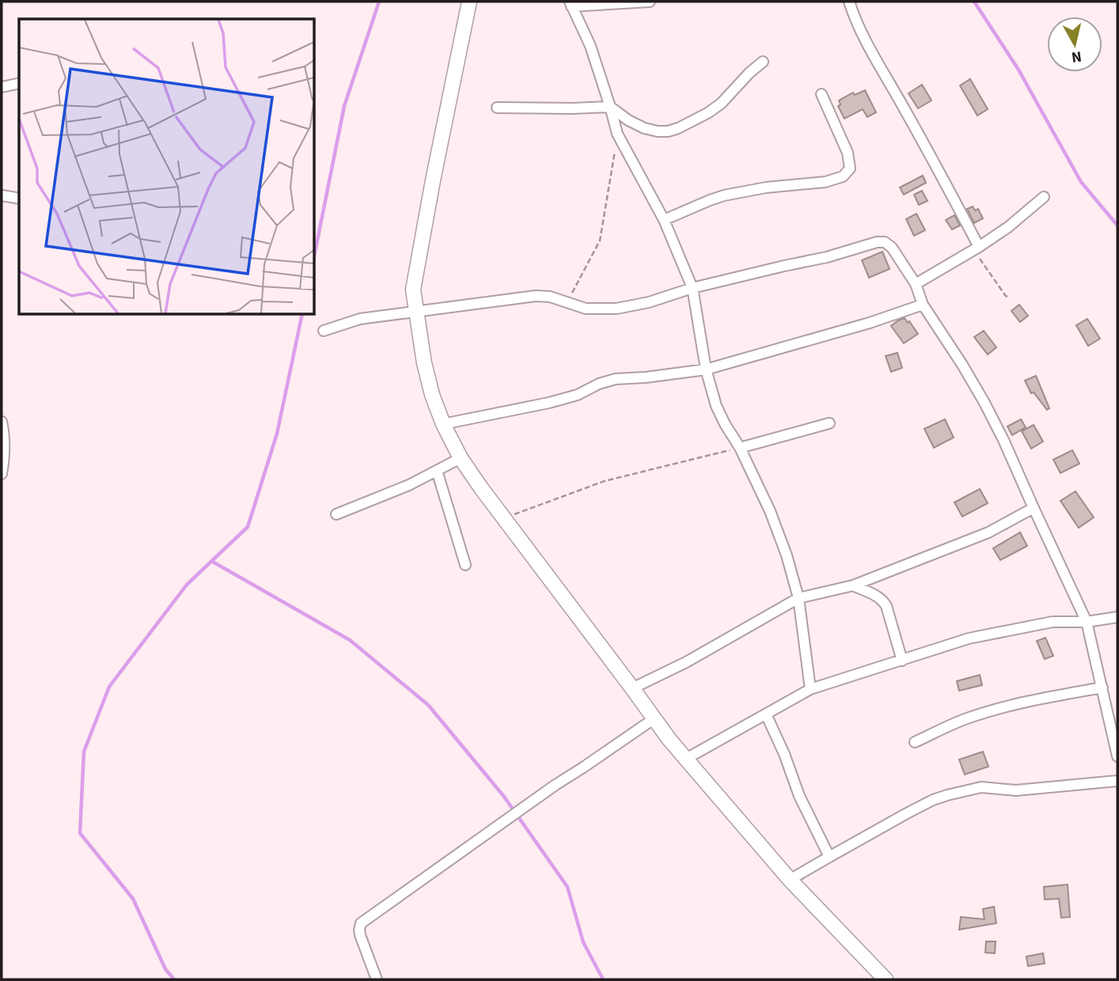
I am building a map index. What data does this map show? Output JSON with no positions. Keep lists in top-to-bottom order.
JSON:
{
  "north": "bottom"
}
